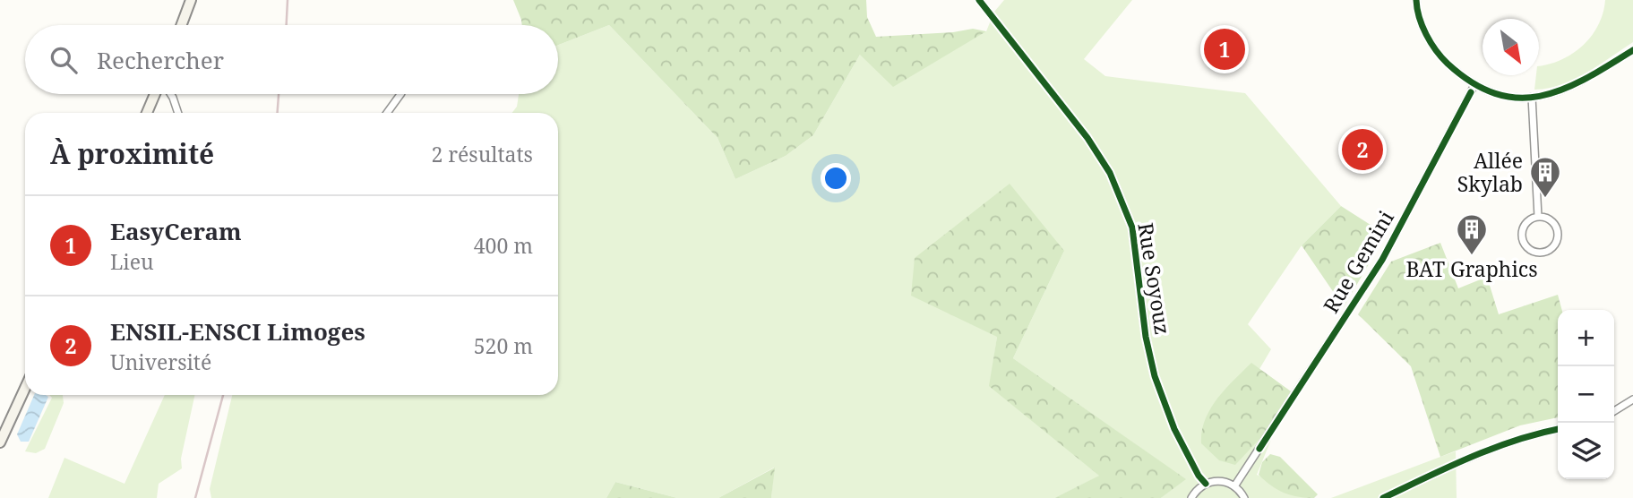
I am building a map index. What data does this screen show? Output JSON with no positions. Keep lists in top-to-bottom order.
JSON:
{
  "streets": {
    "street": ["Rue Gemini", "Rue Soyouz"]
  },
  "places": {
    "building": ["Allée Skylab", "BAT Graphics"]
  },
  "north": "bottom right",
  "page": {
    "pins": ["1", "2"],
    "search": "Rechercher",
    "heading": ["À proximité", "2 résultats"],
    "list": [
      {
        "mark": "1",
        "name": "EasyCeram",
        "note": "Lieu",
        "value": "400 m"
      },
      {
        "mark": "2",
        "name": "ENSIL-ENSCI Limoges",
        "note": "Université",
        "value": "520 m"
      }
    ],
    "map_buttons": ["+", "−"]
  }
}
